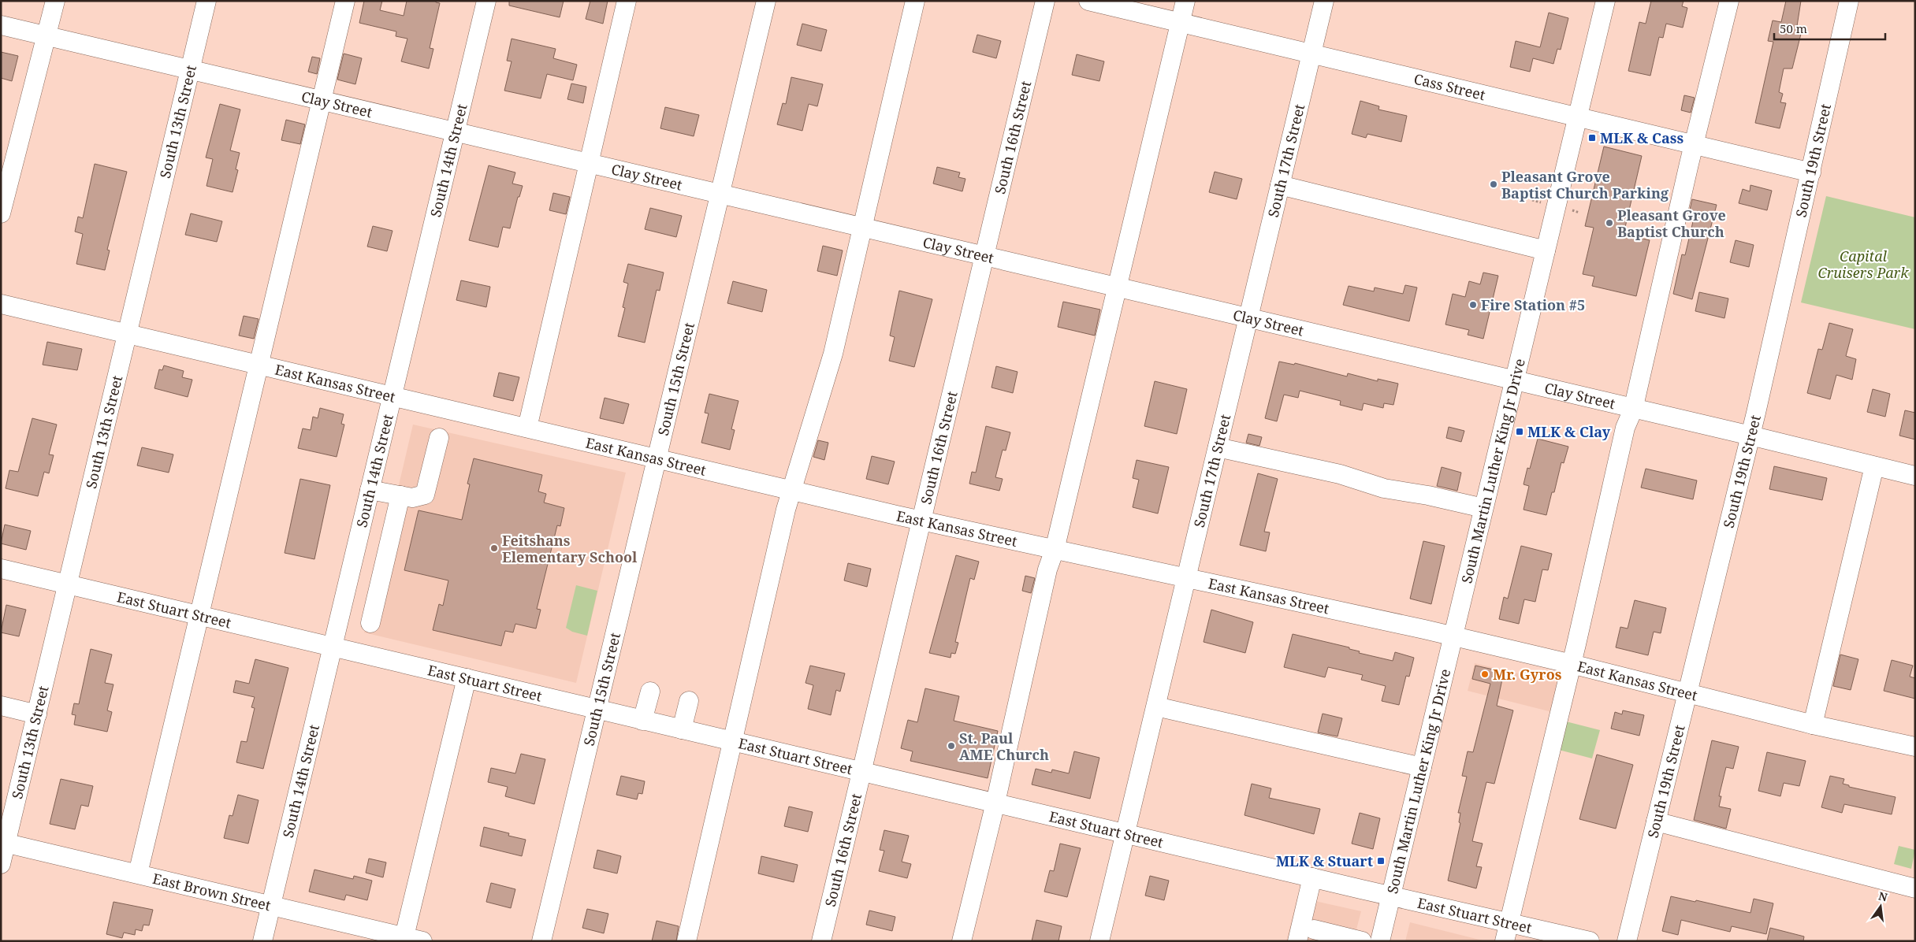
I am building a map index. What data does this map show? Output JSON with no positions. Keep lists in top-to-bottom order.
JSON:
{
  "streets": {
    "street": [
      "Cass Street",
      "Clay Street",
      "South 13th Street",
      "South 16th Street",
      "South 14th Street",
      "South 17th Street",
      "South 19th Street",
      "South 15th Street",
      "East Kansas Street",
      "South Martin Luther King Jr Drive",
      "East Stuart Street",
      "East Brown Street"
    ]
  },
  "crossings": [
    ["Cass Street", "South 17th Street"],
    ["Cass Street", "South 19th Street"],
    ["Cass Street", "South Martin Luther King Jr Drive"],
    ["Clay Street", "South 13th Street"],
    ["Clay Street", "South 16th Street"],
    ["Clay Street", "South 14th Street"],
    ["Clay Street", "South 17th Street"],
    ["Clay Street", "South 19th Street"],
    ["Clay Street", "South 15th Street"],
    ["Clay Street", "South Martin Luther King Jr Drive"],
    ["South 13th Street", "East Kansas Street"],
    ["South 13th Street", "East Stuart Street"],
    ["South 13th Street", "East Brown Street"],
    ["South 16th Street", "East Kansas Street"],
    ["South 16th Street", "East Stuart Street"],
    ["South 14th Street", "East Kansas Street"],
    ["South 14th Street", "East Stuart Street"],
    ["South 14th Street", "East Brown Street"],
    ["South 17th Street", "East Kansas Street"],
    ["South 17th Street", "East Stuart Street"],
    ["South 19th Street", "East Kansas Street"],
    ["South 15th Street", "East Kansas Street"],
    ["South 15th Street", "East Stuart Street"],
    ["East Kansas Street", "South Martin Luther King Jr Drive"],
    ["South Martin Luther King Jr Drive", "East Stuart Street"]
  ],
  "parks": ["Capital Cruisers Park"],
  "places": {
    "transit": ["MLK & Cass", "MLK & Clay", "MLK & Stuart"],
    "other": [
      "Pleasant Grove Baptist Church Parking",
      "Pleasant Grove Baptist Church",
      "Fire Station #5",
      "Feitshans Elementary School",
      "Mr. Gyros",
      "St. Paul AME Church"
    ]
  },
  "scale_bar": "50 m",
  "north": "top"
}
